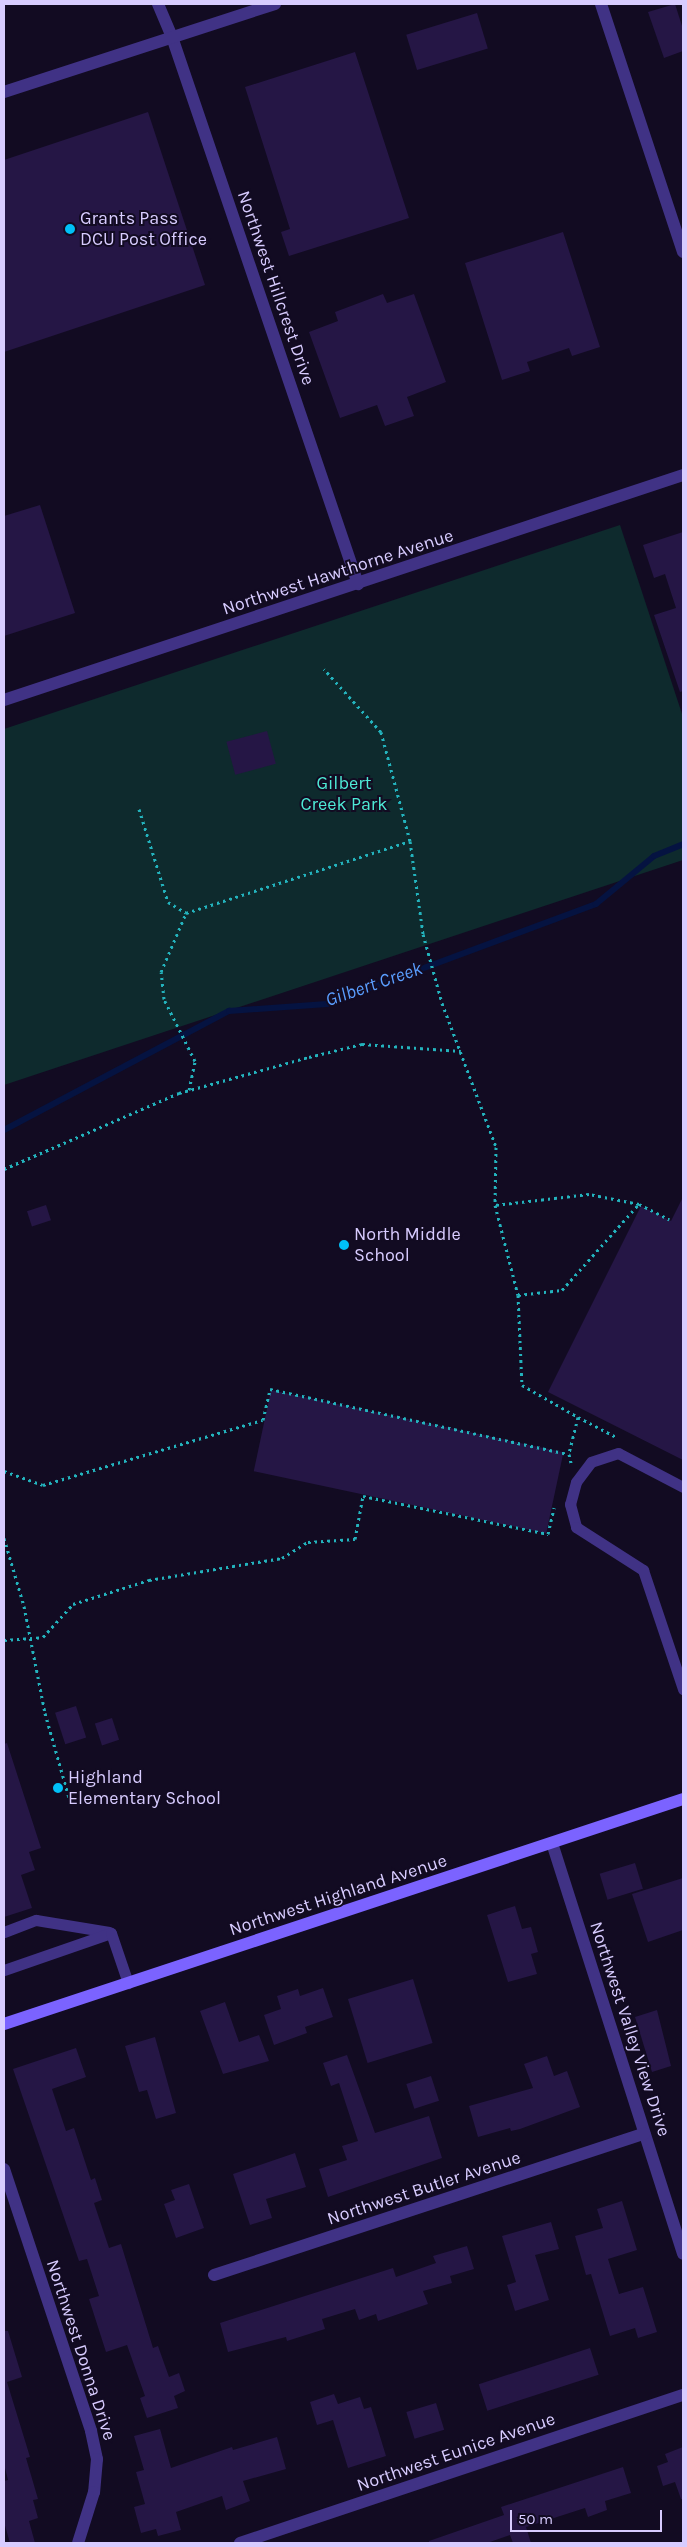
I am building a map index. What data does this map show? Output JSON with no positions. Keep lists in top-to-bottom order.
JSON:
{
  "streets": {
    "main road": ["Northwest Highland Avenue"],
    "street": [
      "Northwest Hillcrest Drive",
      "Northwest Hawthorne Avenue",
      "Northwest Valley View Drive",
      "Northwest Butler Avenue",
      "Northwest Donna Drive",
      "Northwest Eunice Avenue"
    ]
  },
  "crossings": [
    ["Northwest Hillcrest Drive", "Northwest Hawthorne Avenue"],
    ["Northwest Highland Avenue", "Northwest Valley View Drive"],
    ["Northwest Valley View Drive", "Northwest Butler Avenue"]
  ],
  "water": ["Gilbert Creek"],
  "parks": ["Gilbert Creek Park"],
  "places": ["Grants Pass DCU Post Office", "North Middle School", "Highland Elementary School"],
  "scale_bar": "50 m"
}
